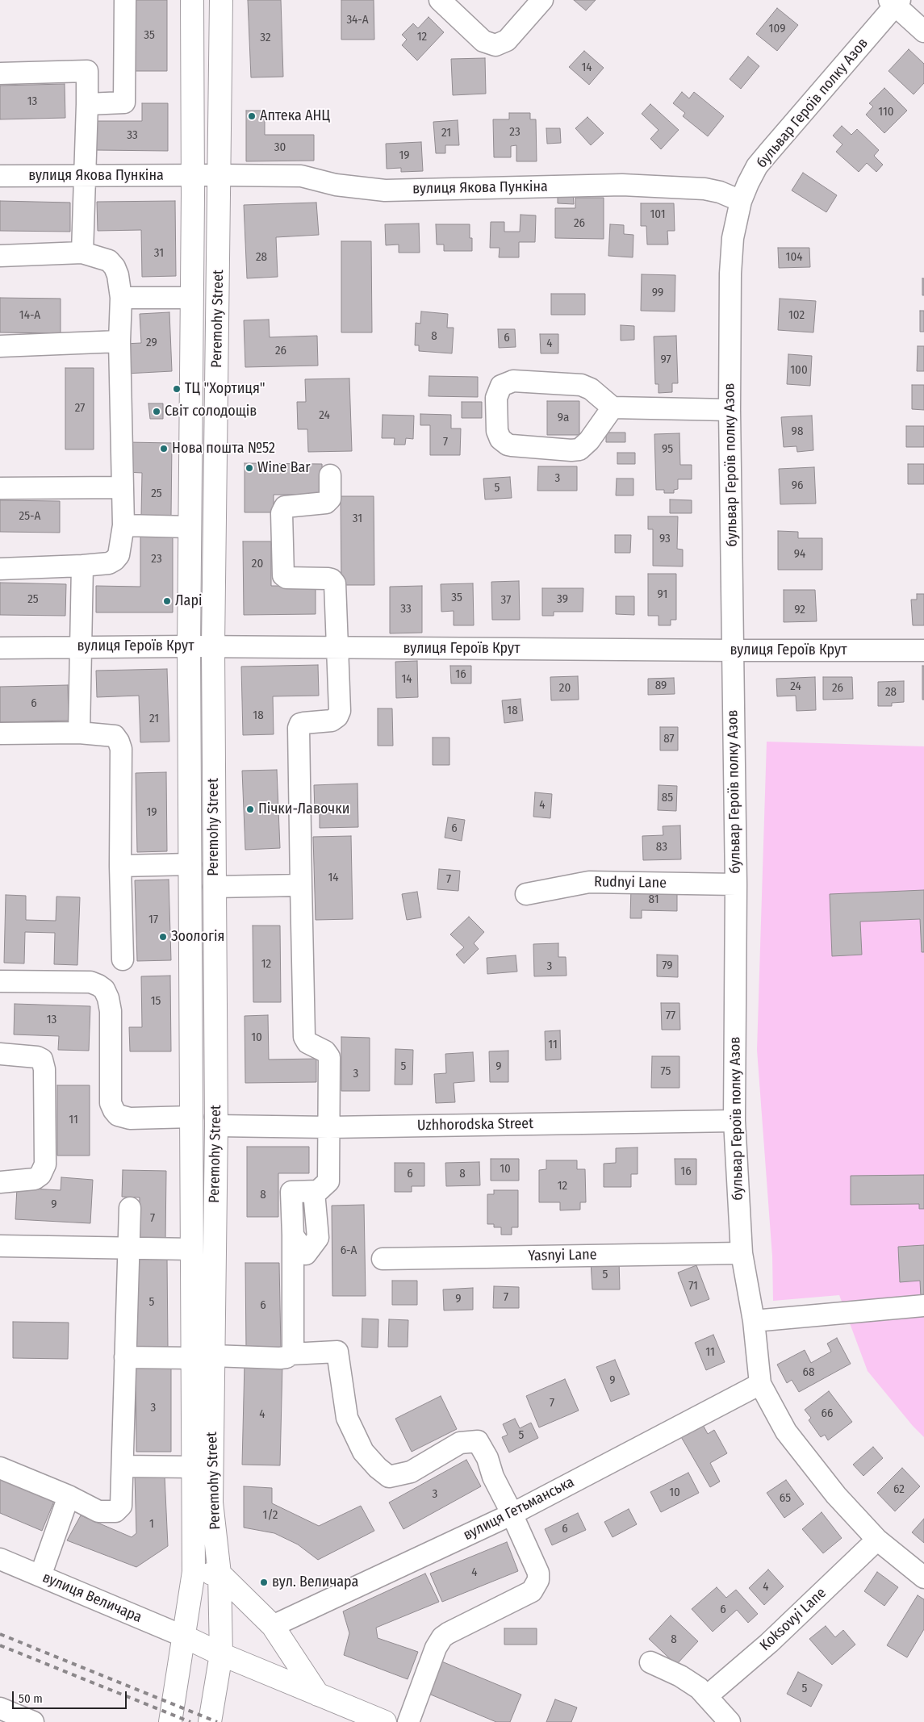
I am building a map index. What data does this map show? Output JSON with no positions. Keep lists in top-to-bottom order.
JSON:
{
  "streets": {
    "main road": ["Peremohy Street"],
    "street": [
      "бульвар Героїв полку Азов",
      "вулиця Якова Пункіна",
      "вулиця Героїв Крут",
      "Rudnyi Lane",
      "Uzhhorodska Street",
      "Yasnyi Lane",
      "вулиця Гетьманська",
      "вулиця Величара",
      "Koksovyi Lane"
    ]
  },
  "crossings": [
    ["бульвар Героїв полку Азов", "вулиця Якова Пункіна"],
    ["бульвар Героїв полку Азов", "вулиця Героїв Крут"],
    ["бульвар Героїв полку Азов", "Rudnyi Lane"],
    ["бульвар Героїв полку Азов", "Uzhhorodska Street"],
    ["бульвар Героїв полку Азов", "Yasnyi Lane"],
    ["бульвар Героїв полку Азов", "вулиця Гетьманська"],
    ["бульвар Героїв полку Азов", "Koksovyi Lane"],
    ["вулиця Якова Пункіна", "Peremohy Street"],
    ["Peremohy Street", "вулиця Героїв Крут"],
    ["Peremohy Street", "Uzhhorodska Street"],
    ["Peremohy Street", "вулиця Величара"]
  ],
  "places": [
    "Аптека АНЦ",
    "ТЦ \"Хортиця\"",
    "Світ солодощів",
    "Нова пошта №52",
    "Wine Bar",
    "Ларі",
    "Пічки-Лавочки",
    "Зоологія",
    "вул. Величара"
  ],
  "house_numbers": [
    "34-А",
    "109",
    "35",
    "12",
    "32",
    "14",
    "13",
    "110",
    "23",
    "21",
    "33",
    "30",
    "19",
    "101",
    "26",
    "31",
    "28",
    "104",
    "99",
    "14-А",
    "102",
    "8",
    "6",
    "29",
    "4",
    "26",
    "97",
    "100",
    "27",
    "24",
    "9а",
    "98",
    "7",
    "95",
    "3",
    "96",
    "5",
    "25",
    "25-А",
    "31",
    "93",
    "94",
    "23",
    "20",
    "91",
    "35",
    "25",
    "39",
    "37",
    "33",
    "92",
    "16",
    "14",
    "89",
    "24",
    "20",
    "26",
    "28",
    "6",
    "18",
    "18",
    "21",
    "87",
    "85",
    "4",
    "19",
    "6",
    "83",
    "14",
    "7",
    "81",
    "17",
    "12",
    "79",
    "3",
    "15",
    "77",
    "13",
    "10",
    "11",
    "5",
    "9",
    "75",
    "3",
    "11",
    "10",
    "16",
    "6",
    "8",
    "12",
    "8",
    "9",
    "7",
    "6-А",
    "5",
    "71",
    "7",
    "9",
    "5",
    "6",
    "11",
    "68",
    "9",
    "7",
    "3",
    "66",
    "4",
    "5",
    "62",
    "10",
    "3",
    "65",
    "1/2",
    "1",
    "6",
    "4",
    "4",
    "6",
    "8",
    "5"
  ],
  "scale_bar": "50 m"
}
